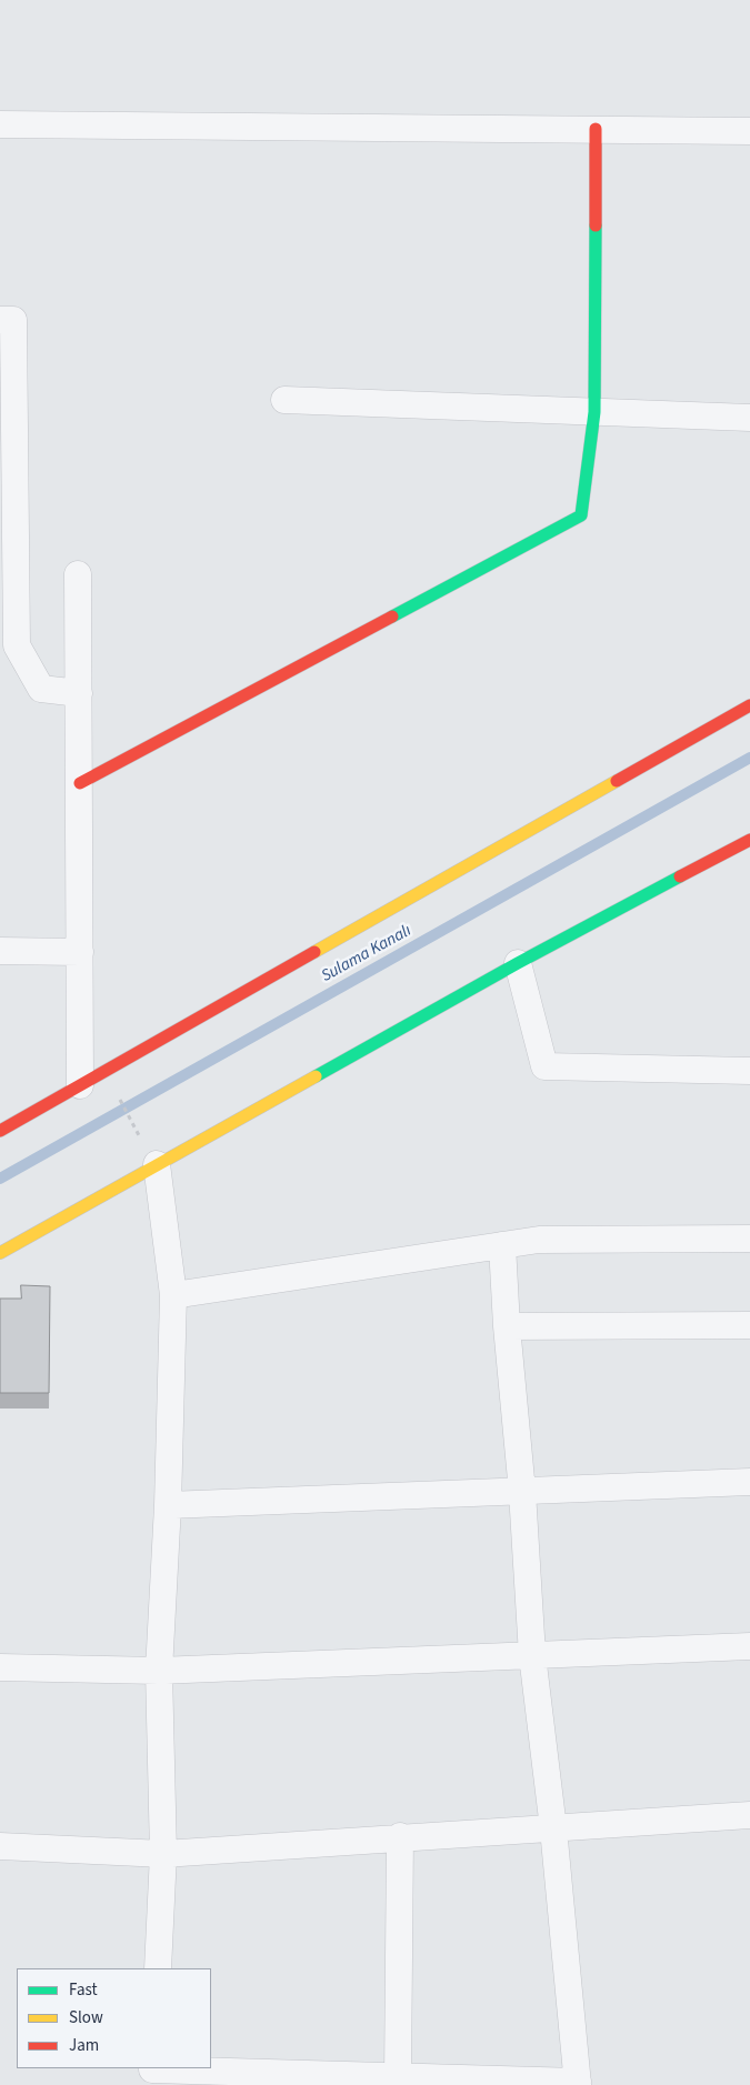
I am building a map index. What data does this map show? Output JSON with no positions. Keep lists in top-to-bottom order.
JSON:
{
  "water": ["Sulama Kanalı"],
  "legend": ["Fast", "Slow", "Jam"]
}
